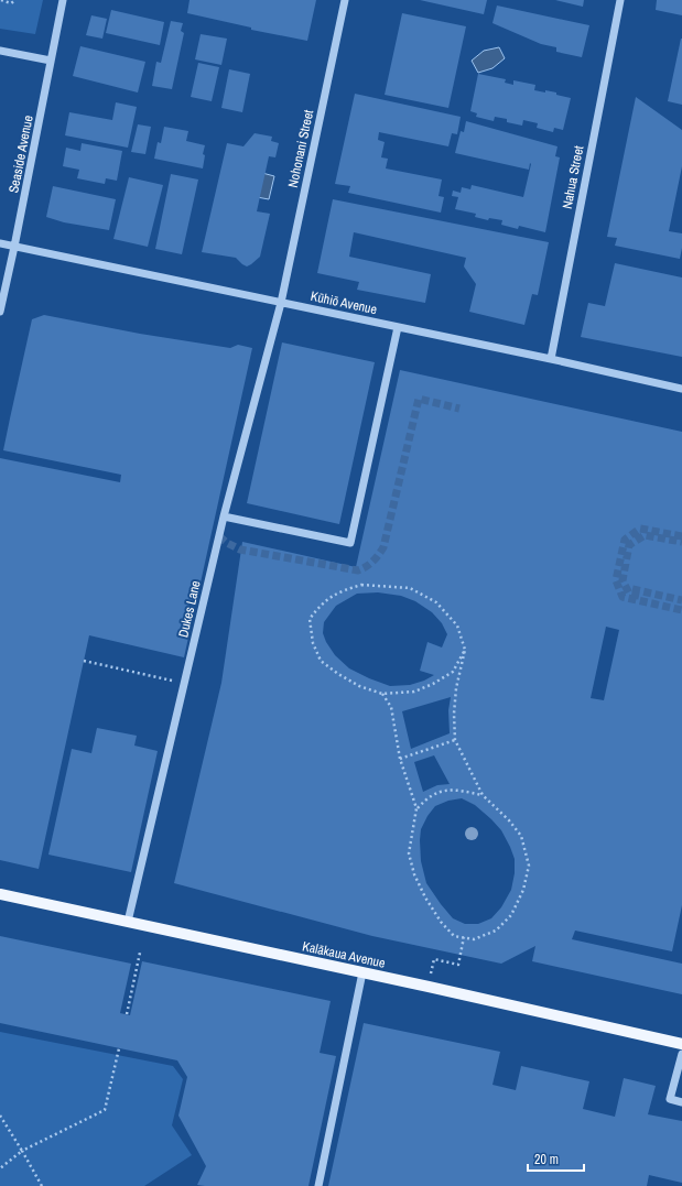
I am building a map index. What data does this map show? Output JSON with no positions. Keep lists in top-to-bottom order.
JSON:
{
  "streets": {
    "main road": ["Kalākaua Avenue"],
    "street": [
      "Nohonani Street",
      "Seaside Avenue",
      "Nahua Street",
      "Kūhiō Avenue",
      "Dukes Lane"
    ]
  },
  "crossings": [
    ["Nohonani Street", "Kūhiō Avenue"],
    ["Nohonani Street", "Dukes Lane"],
    ["Seaside Avenue", "Kūhiō Avenue"],
    ["Nahua Street", "Kūhiō Avenue"],
    ["Kūhiō Avenue", "Dukes Lane"],
    ["Dukes Lane", "Kalākaua Avenue"]
  ],
  "scale_bar": "20 m"
}
